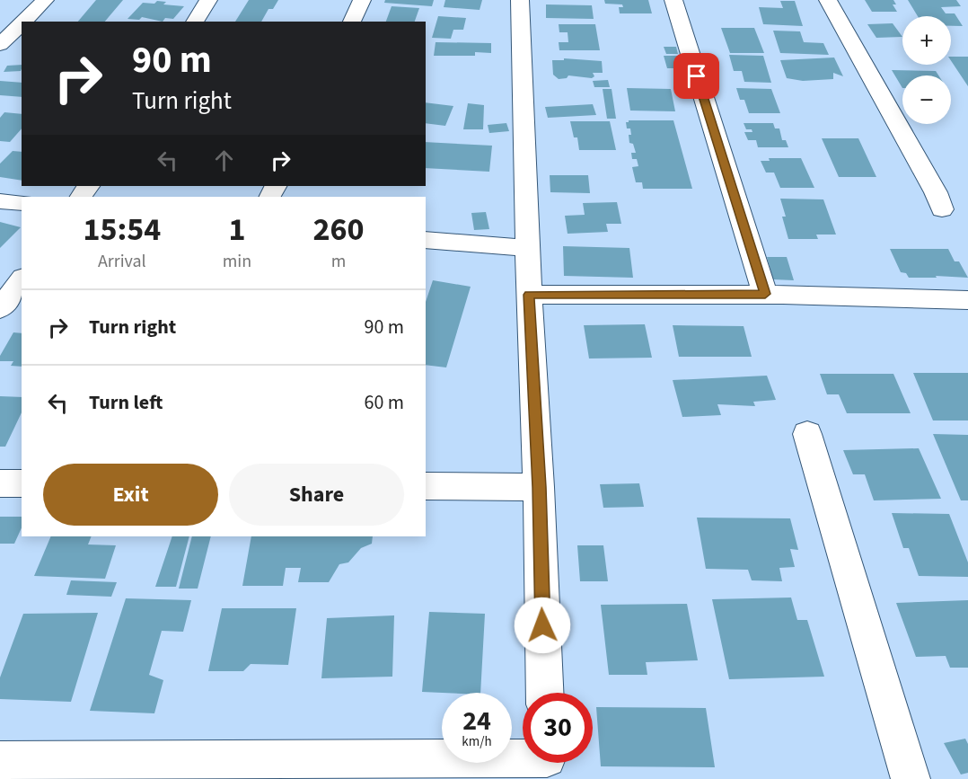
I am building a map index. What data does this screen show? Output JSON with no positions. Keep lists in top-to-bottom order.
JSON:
{
  "page": {
    "map_buttons": ["+", "−"],
    "turn": ["90 m", "Turn right"],
    "eta": [
      "15:54",
      "Arrival",
      "1",
      "min",
      "260",
      "m"
    ],
    "list": [
      {
        "name": "Turn right",
        "value": "90 m"
      },
      {
        "name": "Turn left",
        "value": "60 m"
      }
    ],
    "buttons": ["Exit", "Share"],
    "speed": "24 km/h",
    "limit": "30"
  }
}
